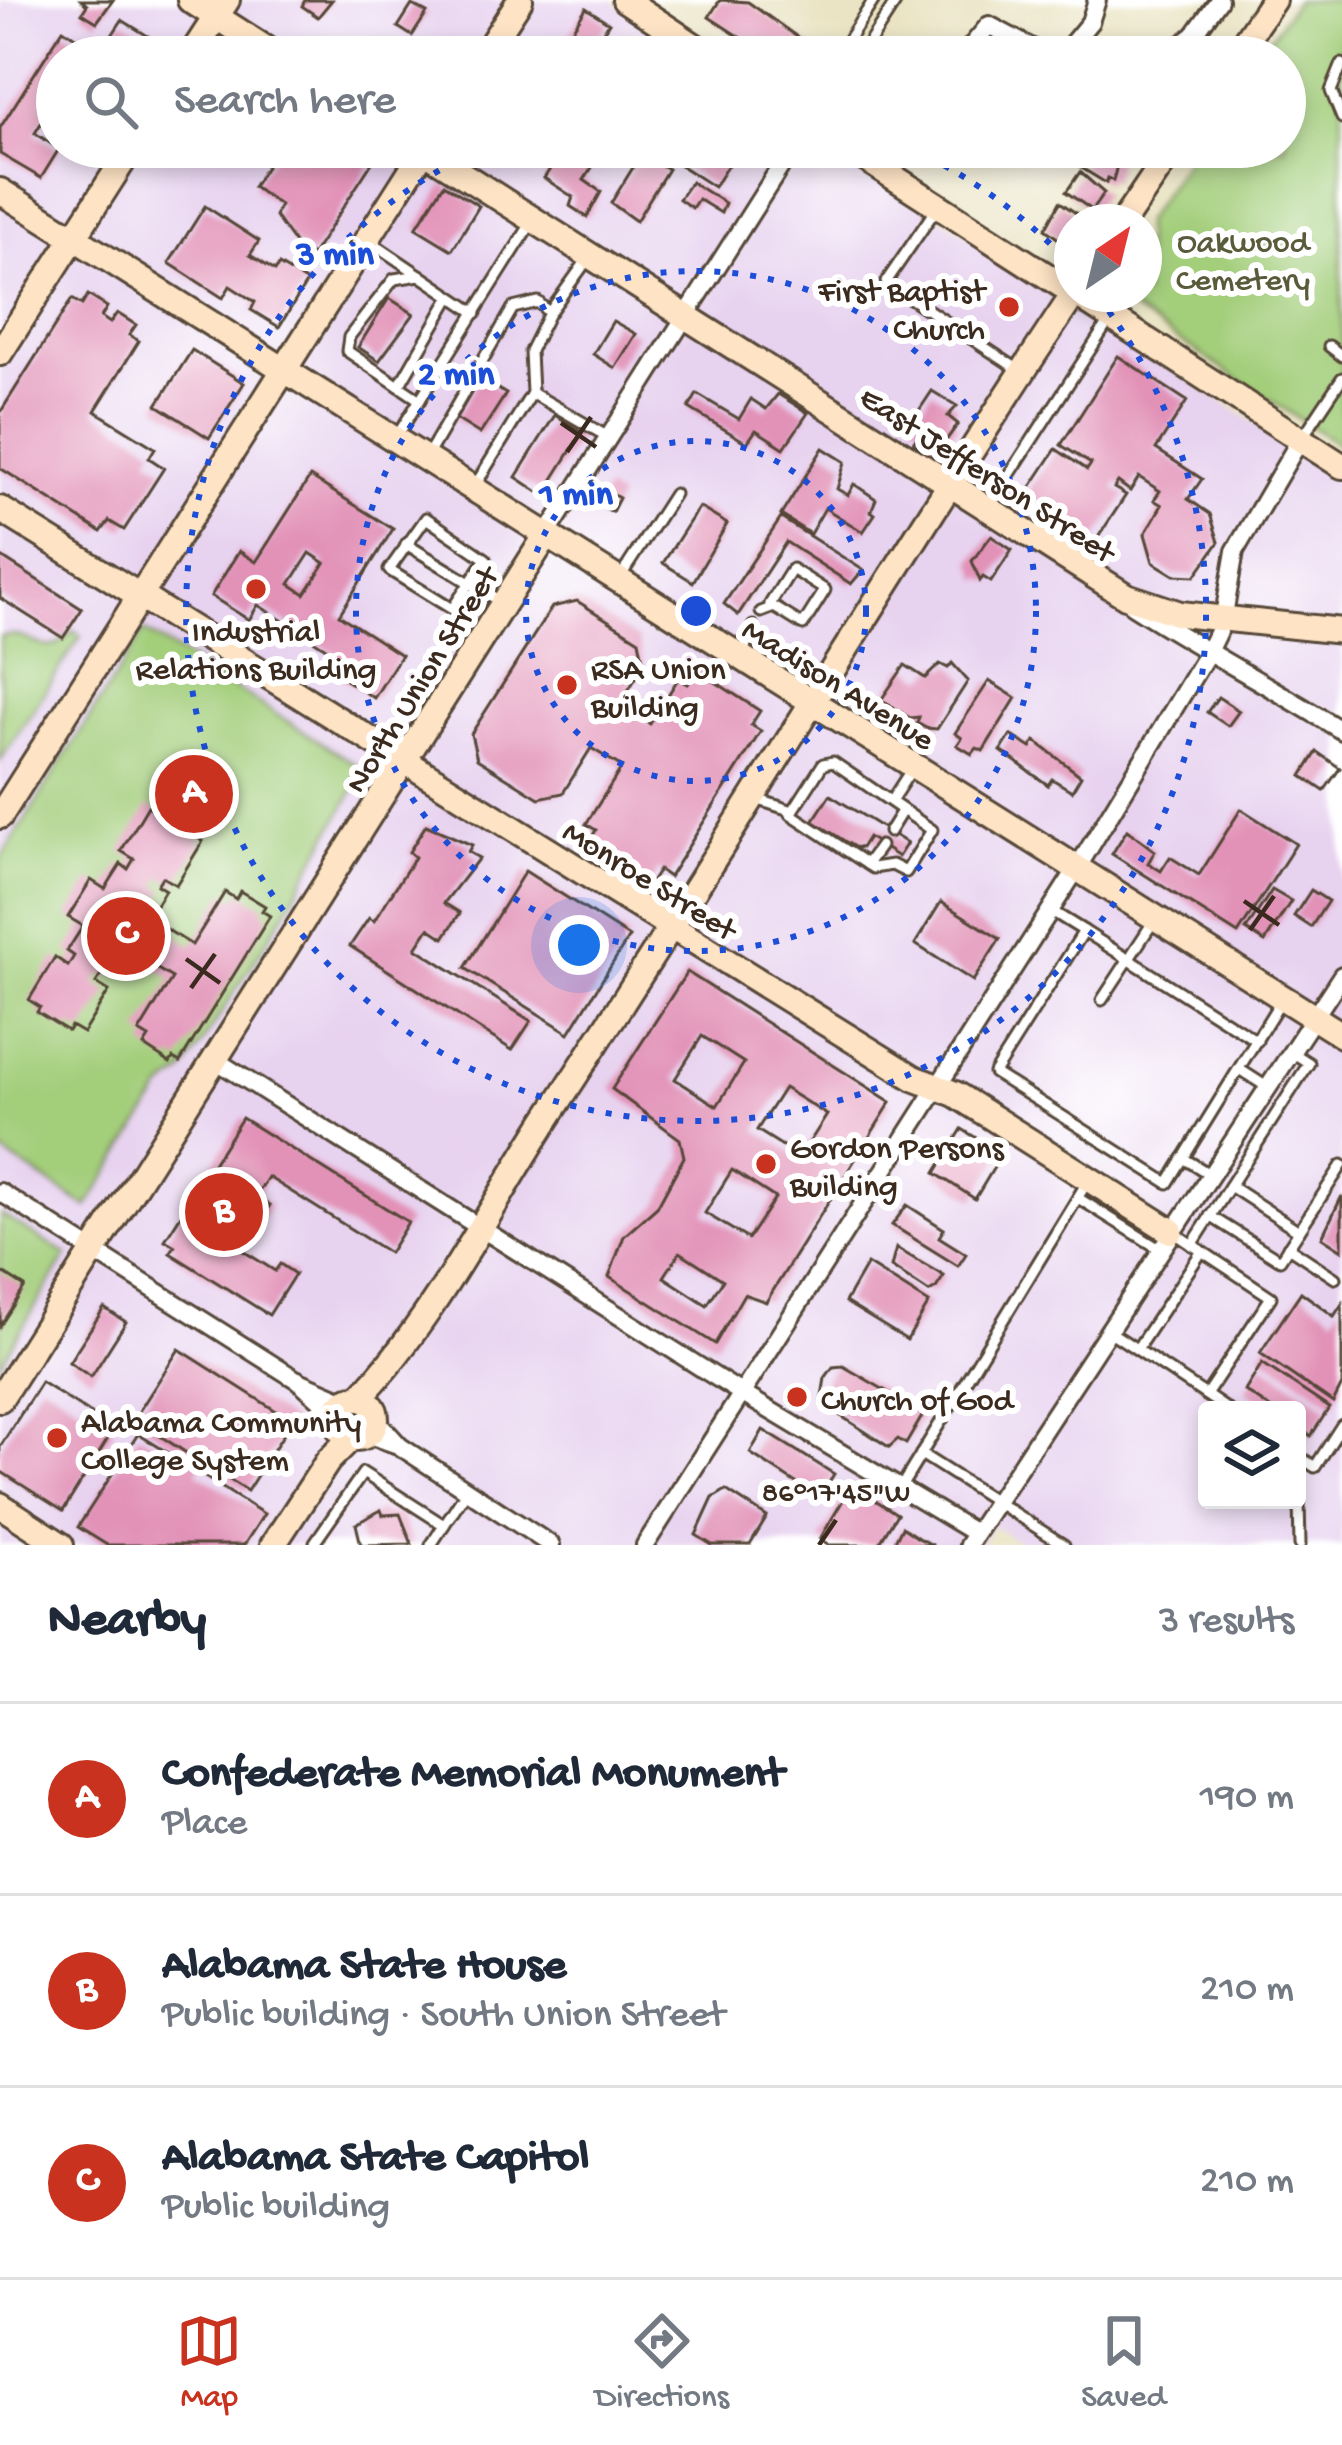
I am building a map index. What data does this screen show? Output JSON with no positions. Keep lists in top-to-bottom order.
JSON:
{
  "streets": {
    "main road": [
      "East Jefferson Street",
      "North Union Street",
      "Madison Avenue",
      "Monroe Street"
    ]
  },
  "crossings": [
    ["East Jefferson Street", "North Union Street"],
    ["North Union Street", "Madison Avenue"],
    ["North Union Street", "Monroe Street"]
  ],
  "parks": ["Oakwood Cemetery"],
  "places": [
    "First Baptist Church",
    "Industrial Relations Building",
    "RSA Union Building",
    "Gordon Persons Building",
    "Church of God",
    "Alabama Community College System"
  ],
  "north": "top right",
  "page": {
    "search": "Search here",
    "pins": ["A", "C", "B"],
    "heading": ["Nearby", "3 results"],
    "list": [
      {
        "mark": "A",
        "name": "Confederate Memorial Monument",
        "note": "Place",
        "value": "190 m"
      },
      {
        "mark": "B",
        "name": "Alabama State House",
        "note": "Public building · South Union Street",
        "value": "210 m"
      },
      {
        "mark": "C",
        "name": "Alabama State Capitol",
        "note": "Public building",
        "value": "210 m"
      }
    ],
    "nav": ["Map", "Directions", "Saved"]
  },
  "coordinates": ["86°17'45\"W"],
  "rings": ["3 min", "2 min", "1 min"]
}
